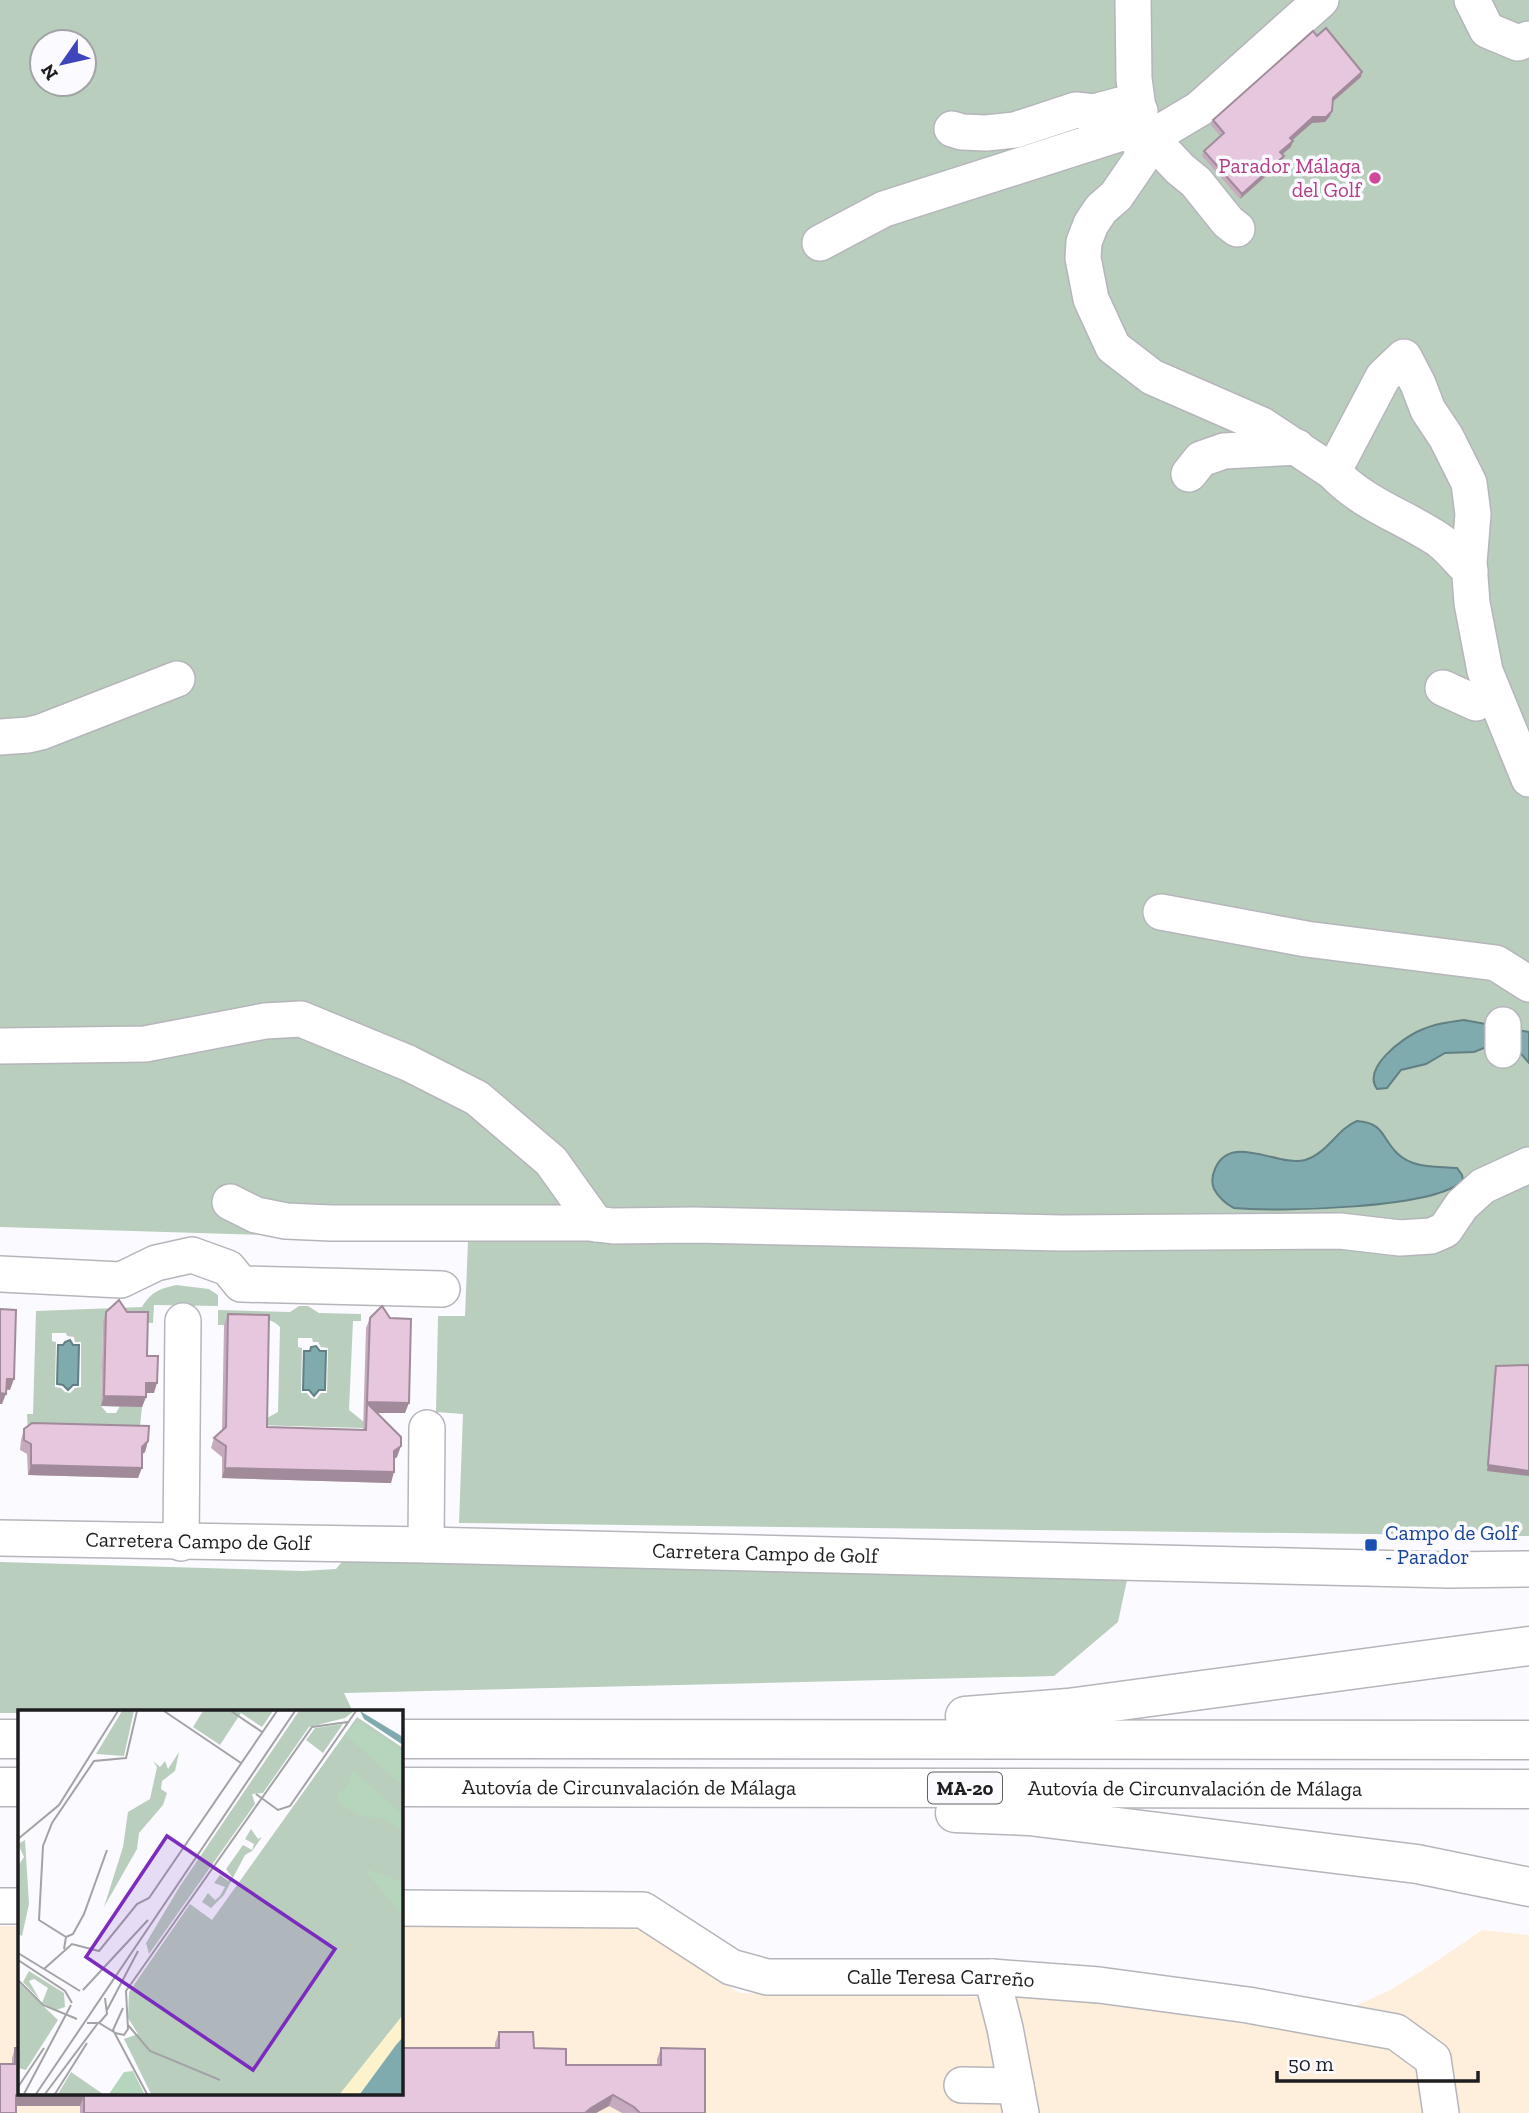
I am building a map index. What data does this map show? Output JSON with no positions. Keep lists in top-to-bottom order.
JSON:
{
  "streets": {
    "highway": ["Autovía de Circunvalación de Málaga", "MA-20"],
    "street": ["Carretera Campo de Golf", "Calle Teresa Carreño"]
  },
  "places": {
    "other": ["Parador Málaga del Golf"],
    "transit": ["Campo de Golf - Parador"]
  },
  "scale_bar": "50 m",
  "north": "bottom left"
}
